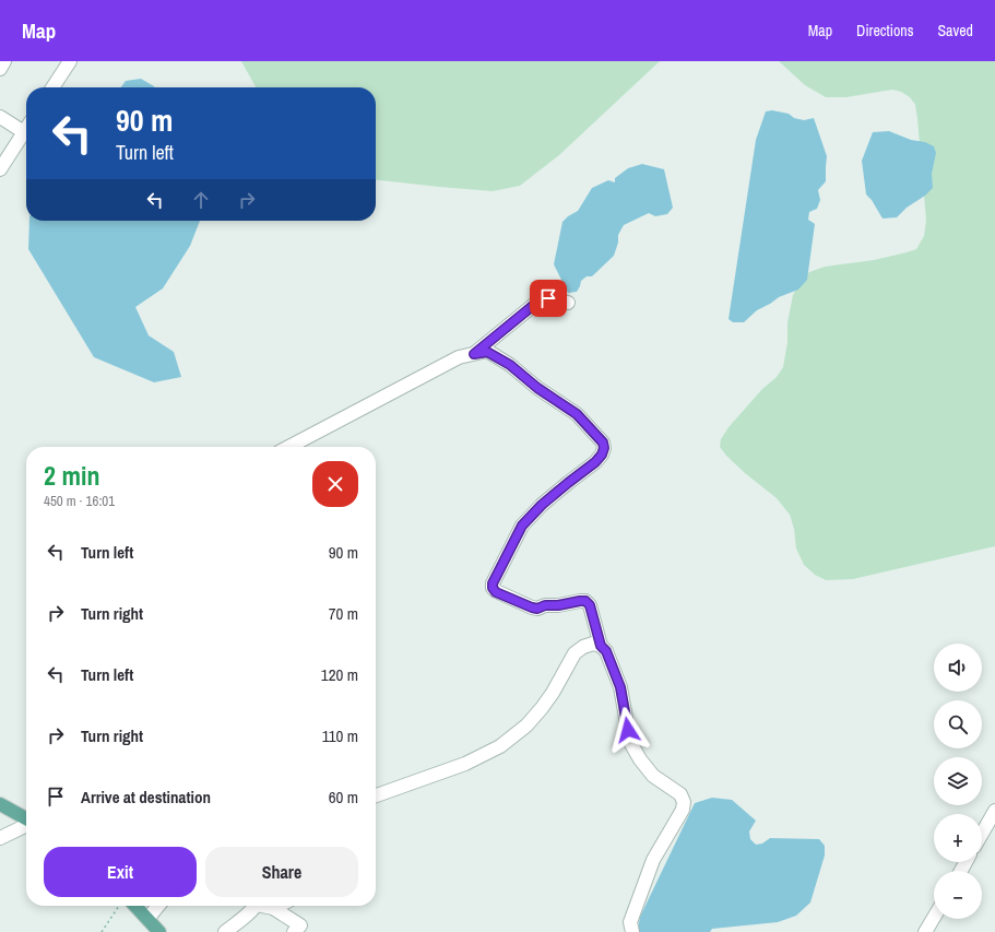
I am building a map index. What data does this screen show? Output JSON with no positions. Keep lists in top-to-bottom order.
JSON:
{
  "page": {
    "header": "Map",
    "nav": ["Map", "Directions", "Saved"],
    "turn": ["90 m", "Turn left"],
    "heading": ["2 min", "450 m · 16:01"],
    "list": [
      {
        "name": "Turn left",
        "value": "90 m"
      },
      {
        "name": "Turn right",
        "value": "70 m"
      },
      {
        "name": "Turn left",
        "value": "120 m"
      },
      {
        "name": "Turn right",
        "value": "110 m"
      },
      {
        "name": "Arrive at destination",
        "value": "60 m"
      }
    ],
    "map_buttons": ["+", "−"],
    "buttons": ["Exit", "Share"]
  }
}
